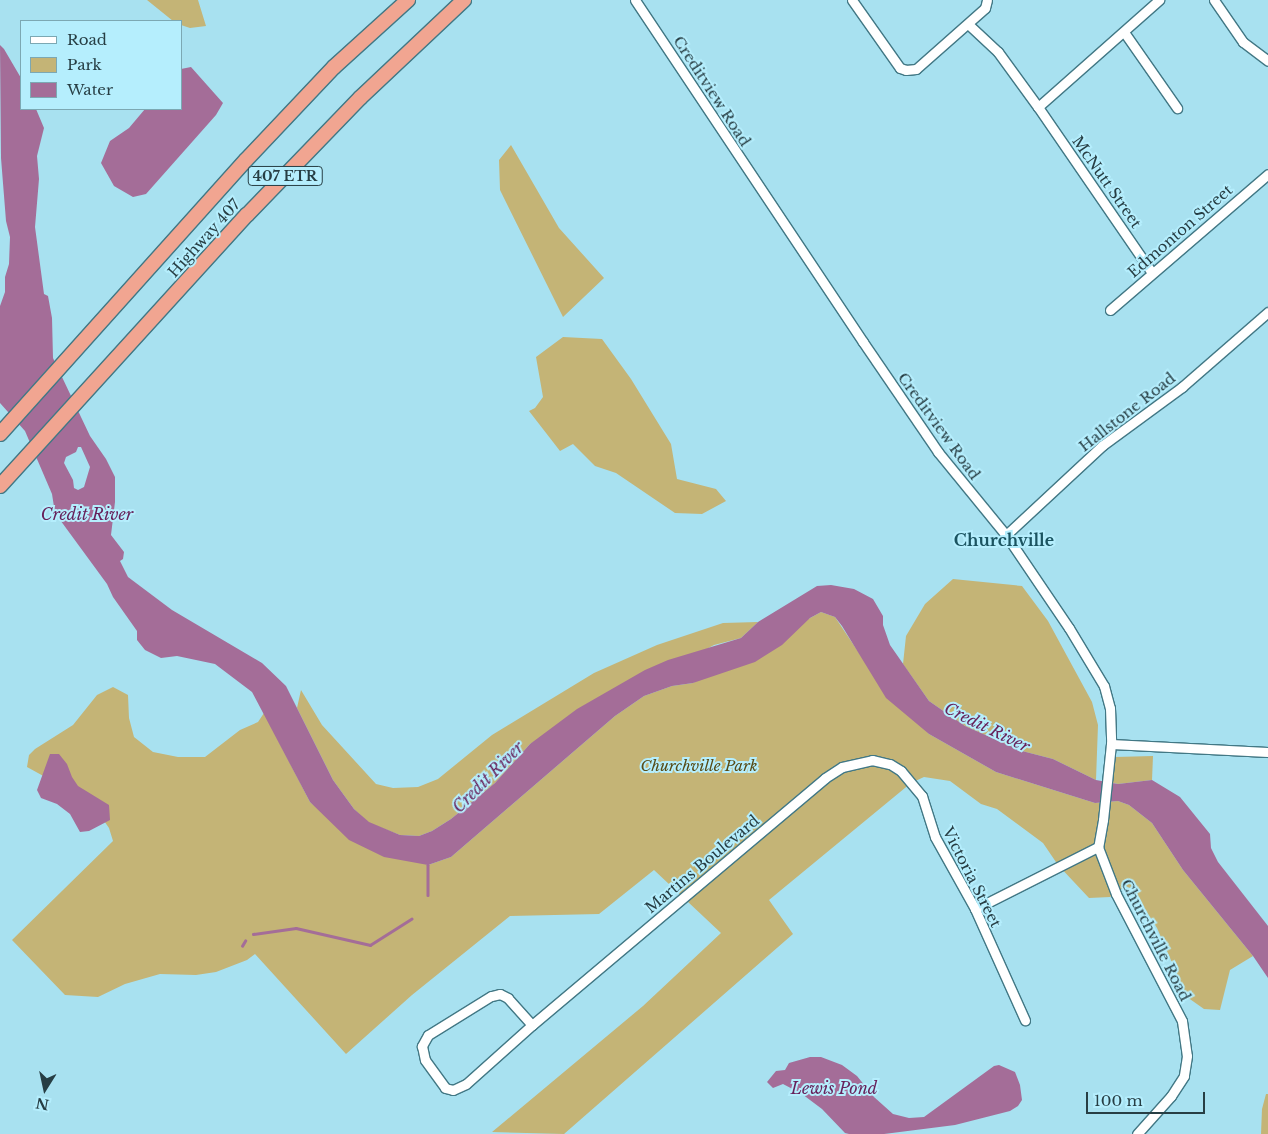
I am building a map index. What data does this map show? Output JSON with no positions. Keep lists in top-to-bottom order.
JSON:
{
  "streets": {
    "highway": ["407 ETR", "Highway 407"],
    "street": [
      "Creditview Road",
      "McNutt Street",
      "Edmonton Street",
      "Hallstone Road",
      "Martins Boulevard",
      "Victoria Street",
      "Churchville Road"
    ]
  },
  "crossings": [
    ["Creditview Road", "Hallstone Road"],
    ["McNutt Street", "Edmonton Street"],
    ["Martins Boulevard", "Victoria Street"]
  ],
  "districts": ["Churchville"],
  "water": ["Credit River", "Lewis Pond"],
  "parks": ["Churchville Park"],
  "legend": ["Road", "Park", "Water"],
  "scale_bar": "100 m",
  "north": "bottom"
}
